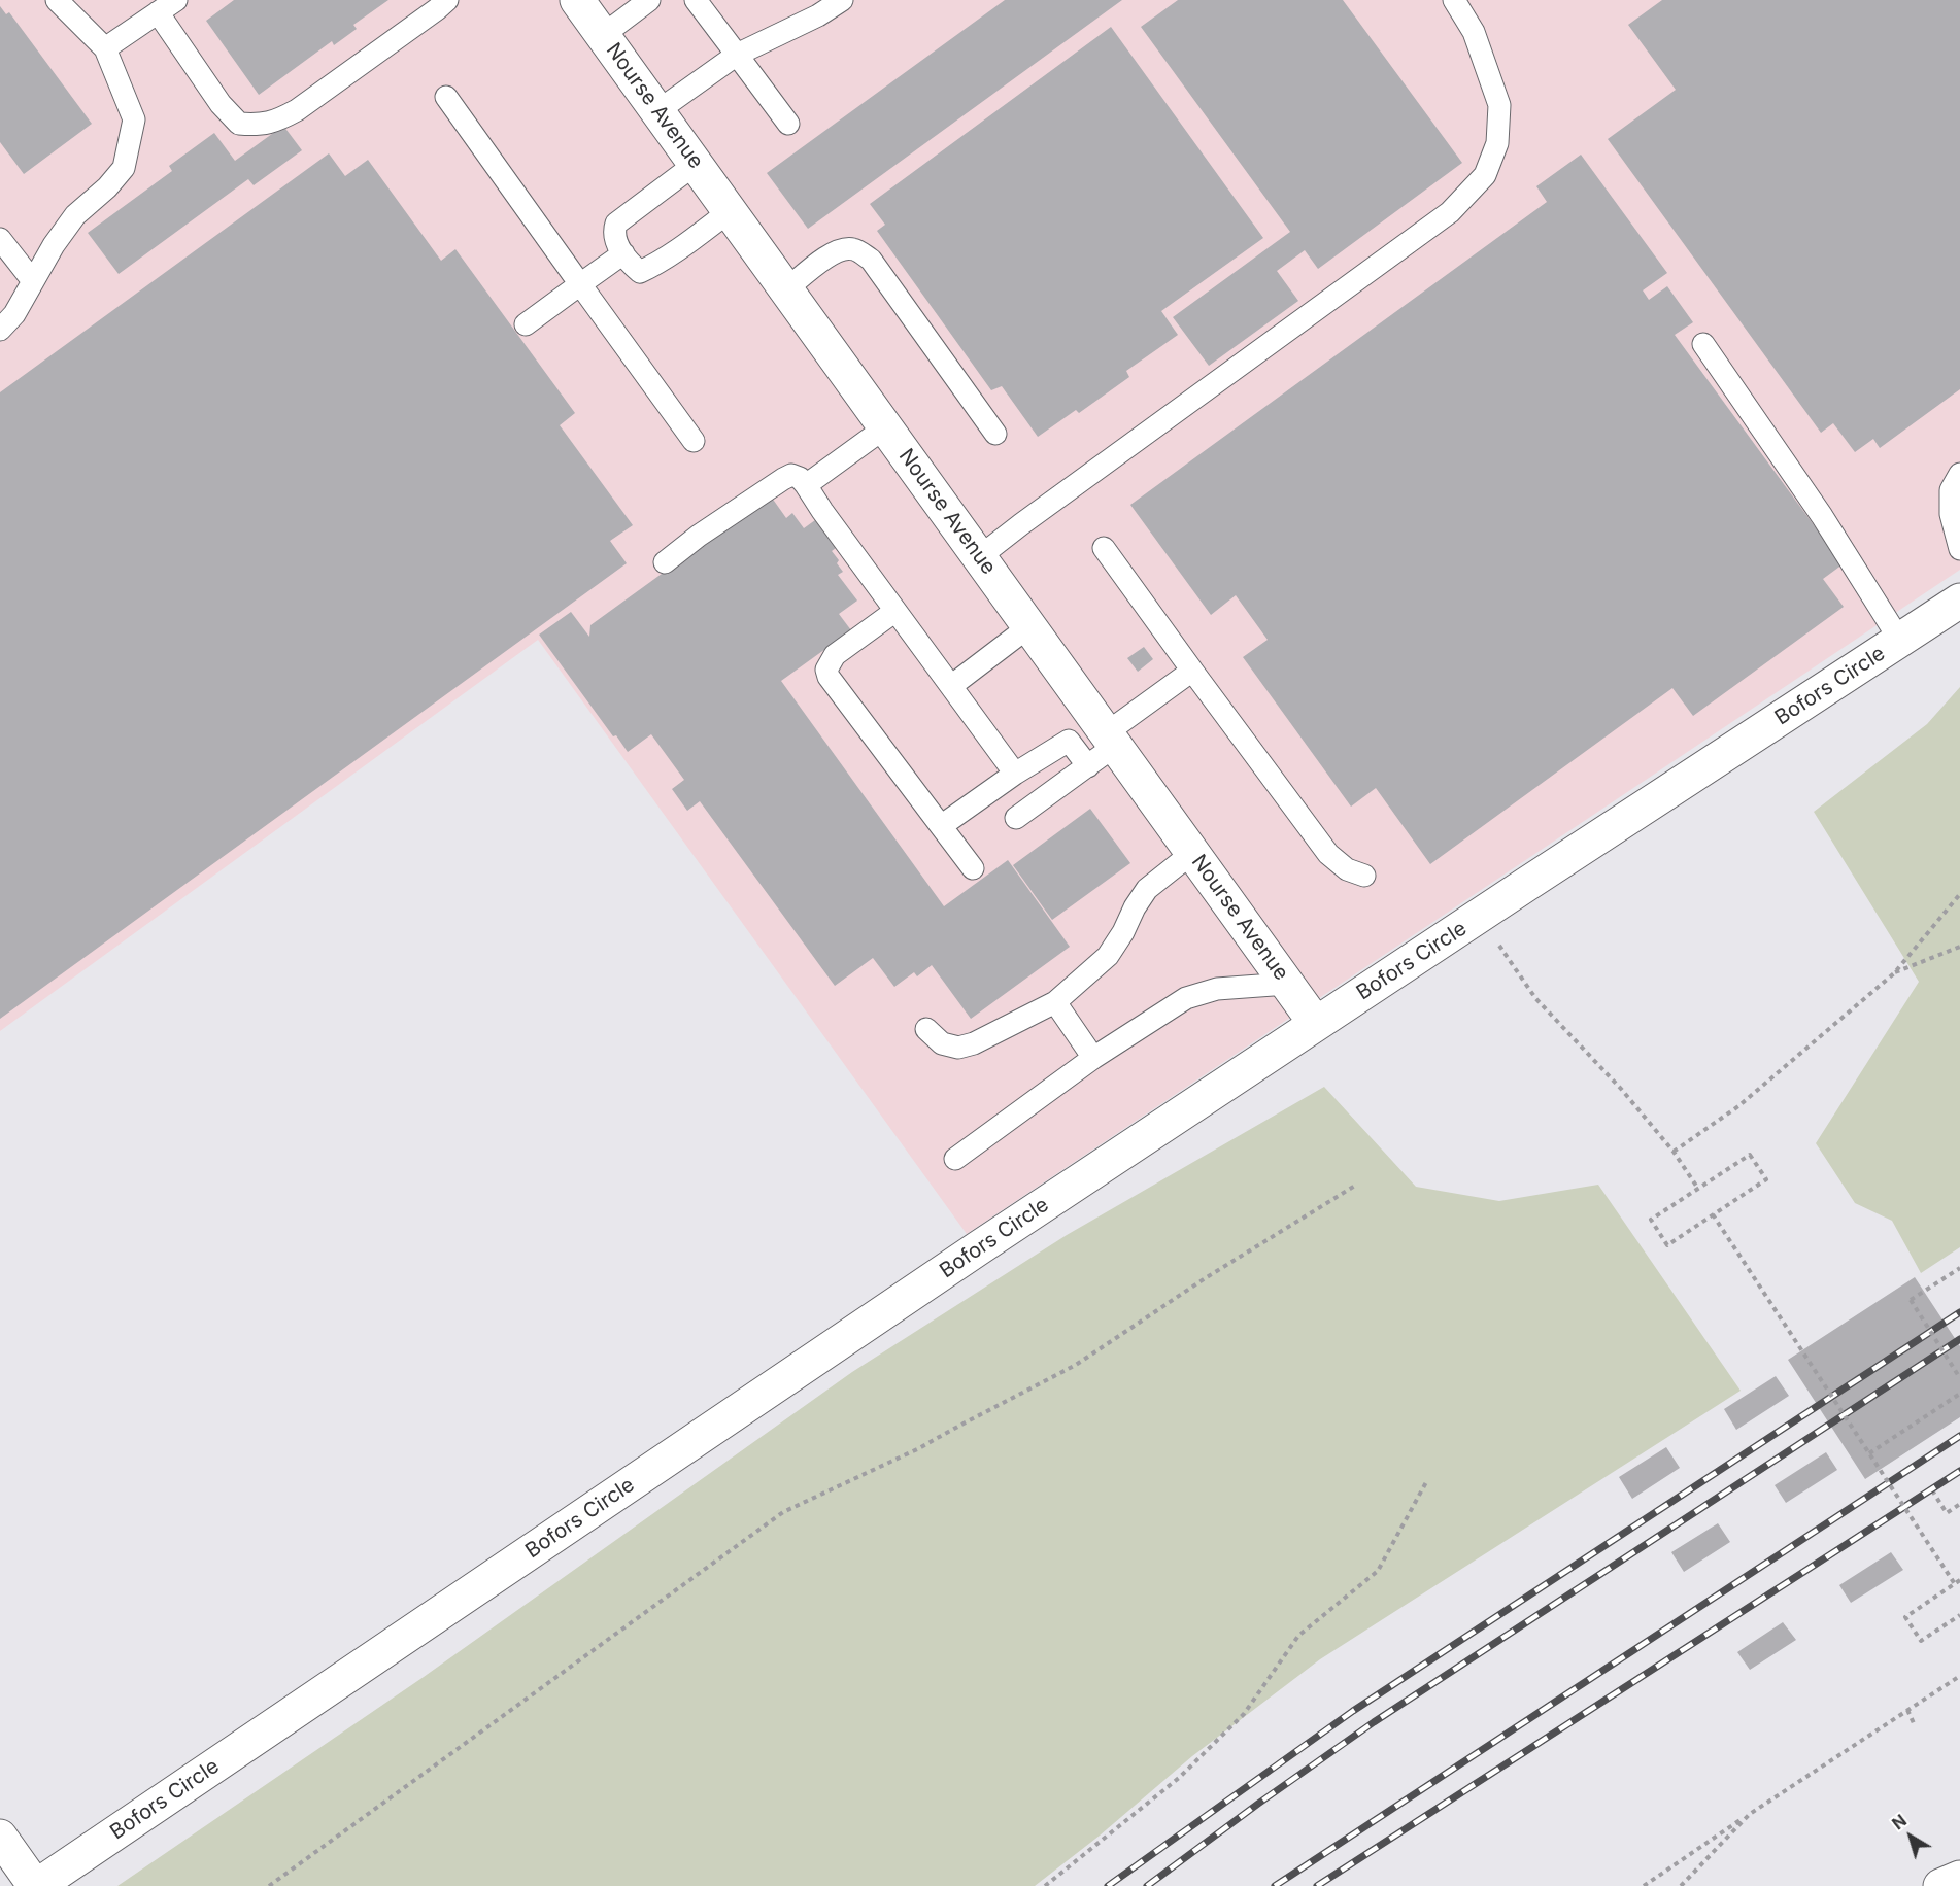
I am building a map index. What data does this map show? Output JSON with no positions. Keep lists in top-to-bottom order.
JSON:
{
  "streets": {
    "street": ["Nourse Avenue", "Bofors Circle"]
  },
  "crossings": [
    ["Nourse Avenue", "Bofors Circle"]
  ],
  "north": "top left"
}
